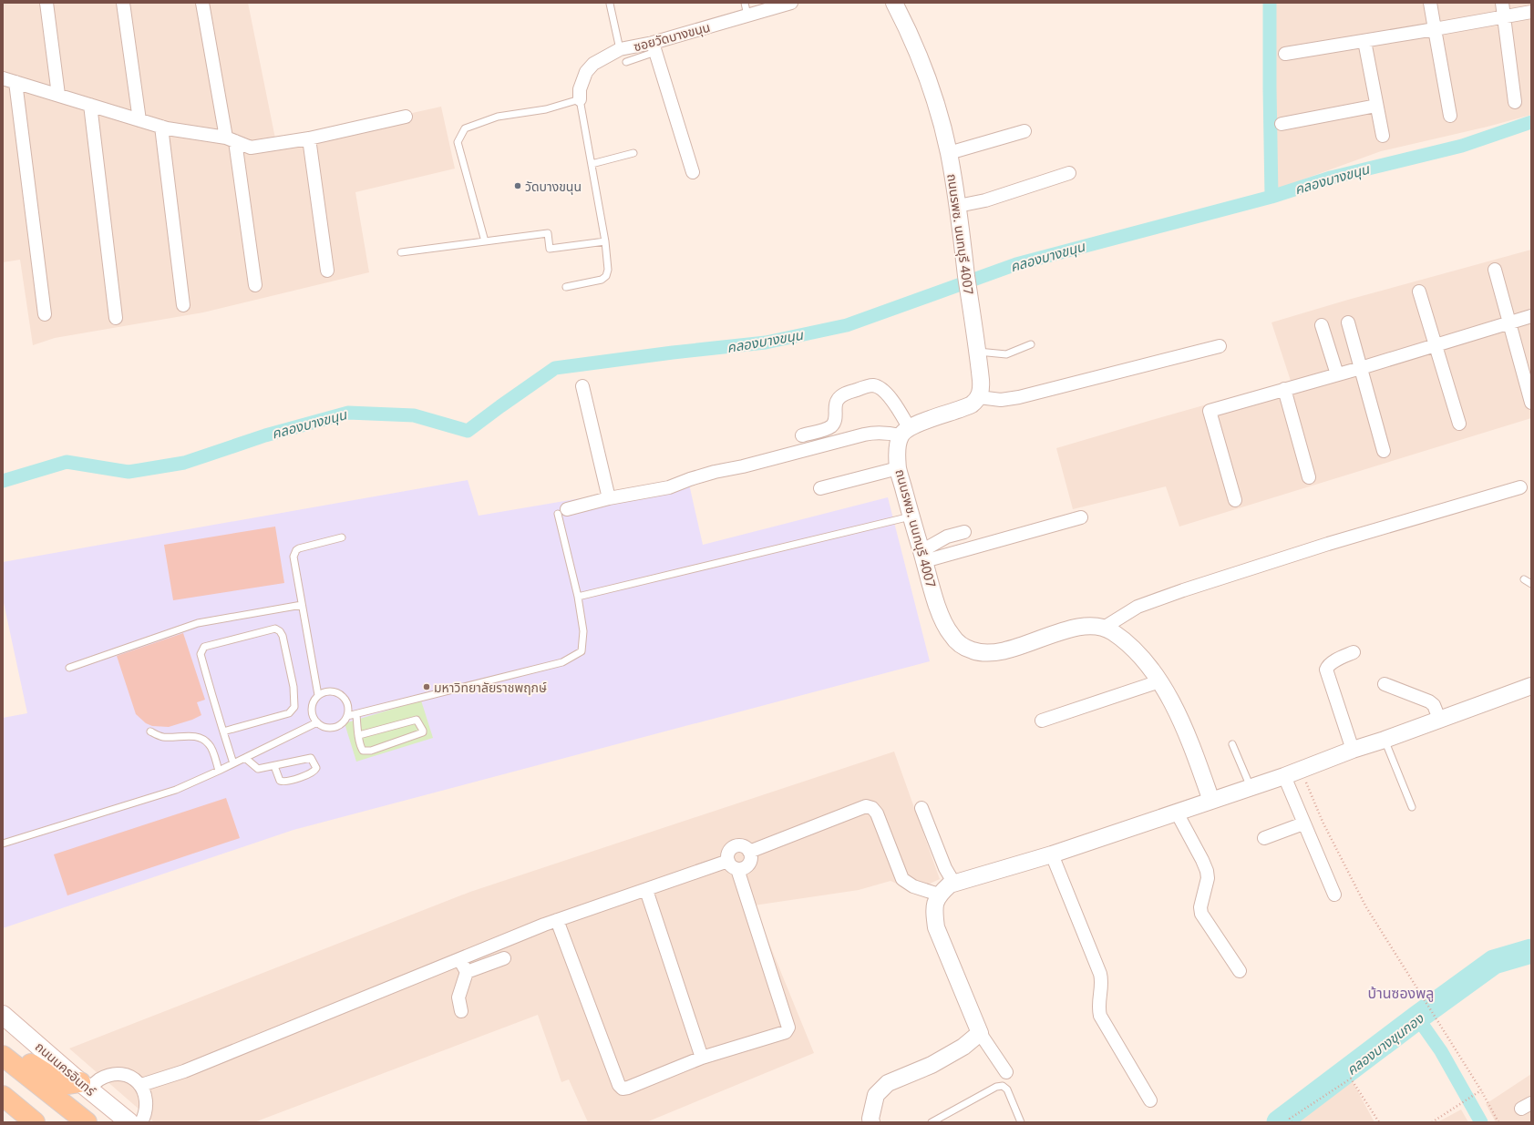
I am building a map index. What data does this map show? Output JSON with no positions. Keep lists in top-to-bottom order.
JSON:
{
  "streets": {
    "main road": ["ถนนนครอินทร์"],
    "street": ["ซอยวัดบางขนุน", "ถนนรพช. นนทบุรี 4007"]
  },
  "districts": ["บ้านซองพลู"],
  "water": ["คลองบางขนุน", "คลองบางขุนกอง"],
  "places": ["วัดบางขนุน", "มหาวิทยาลัยราชพฤกษ์"]
}
